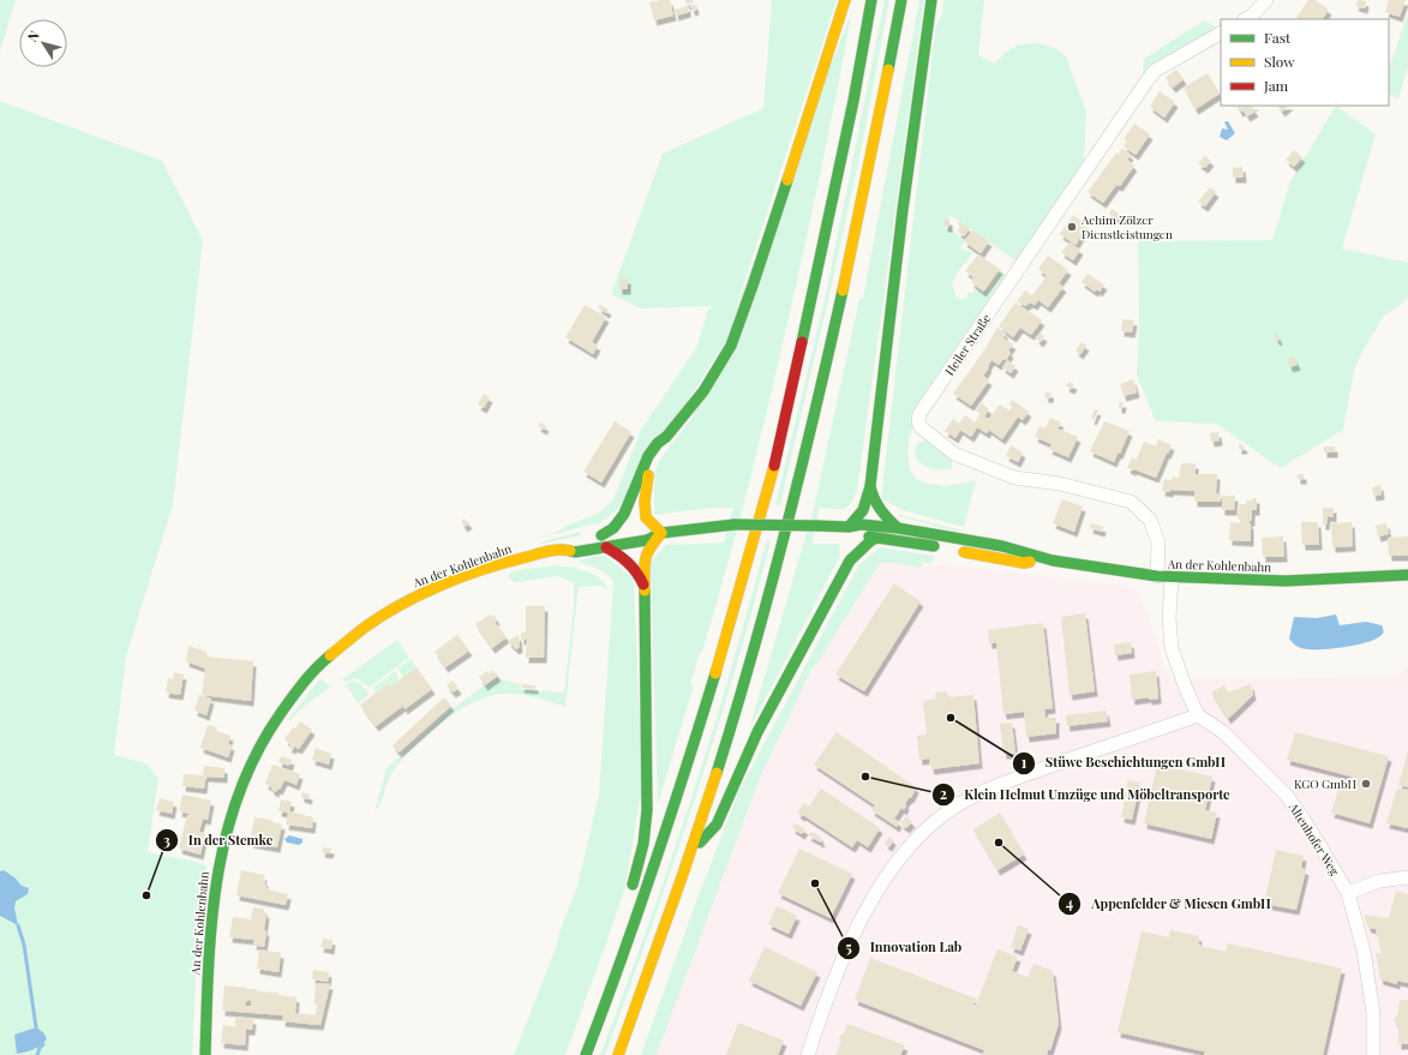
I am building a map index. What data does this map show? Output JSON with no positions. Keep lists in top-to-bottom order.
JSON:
{
  "streets": {
    "main road": ["An der Kohlenbahn"],
    "street": ["Heiler Straße", "Altenhofer Weg"]
  },
  "crossings": [
    ["Heiler Straße", "An der Kohlenbahn"]
  ],
  "places": [
    "Achim Zölzer Dienstleistungen",
    "Stüwe Beschichtungen GmbH",
    "Klein Helmut Umzüge und Möbeltransporte",
    "KGO GmbH",
    "Appenfelder & Miesen GmbH",
    "Innovation Lab",
    "In der Stemke"
  ],
  "legend": ["Fast", "Slow", "Jam"],
  "north": "top left"
}
